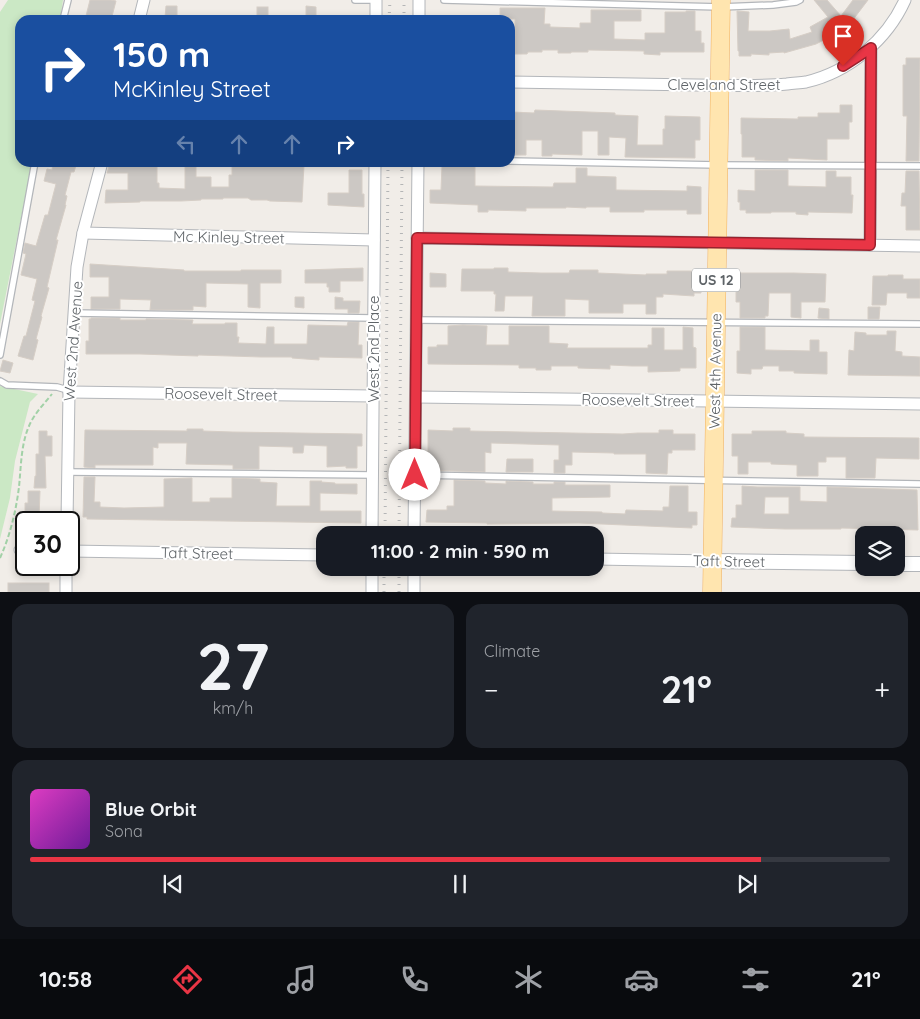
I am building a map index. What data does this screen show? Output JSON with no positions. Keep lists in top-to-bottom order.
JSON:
{
  "streets": {
    "main road": ["US 12", "West 4th Avenue"],
    "street": [
      "Cleveland Street",
      "Mc Kinley Street",
      "West 2nd Avenue",
      "West 2nd Place",
      "Roosevelt Street",
      "Taft Street"
    ]
  },
  "crossings": [
    ["Cleveland Street", "West 4th Avenue"],
    ["Mc Kinley Street", "West 2nd Avenue"],
    ["Mc Kinley Street", "West 2nd Place"],
    ["West 2nd Avenue", "Roosevelt Street"],
    ["West 2nd Place", "Roosevelt Street"],
    ["West 4th Avenue", "Roosevelt Street"],
    ["West 4th Avenue", "Taft Street"]
  ],
  "page": {
    "turn": ["150 m", "McKinley Street"],
    "limit": "30",
    "trip": "11:00 · 2 min · 590 m",
    "tile": [
      ["27", "km/h"],
      "Climate"
    ],
    "heat": ["−", "21°", "+"],
    "song": ["Blue Orbit", "Sona"],
    "tabs": ["10:58", "21°"]
  }
}
